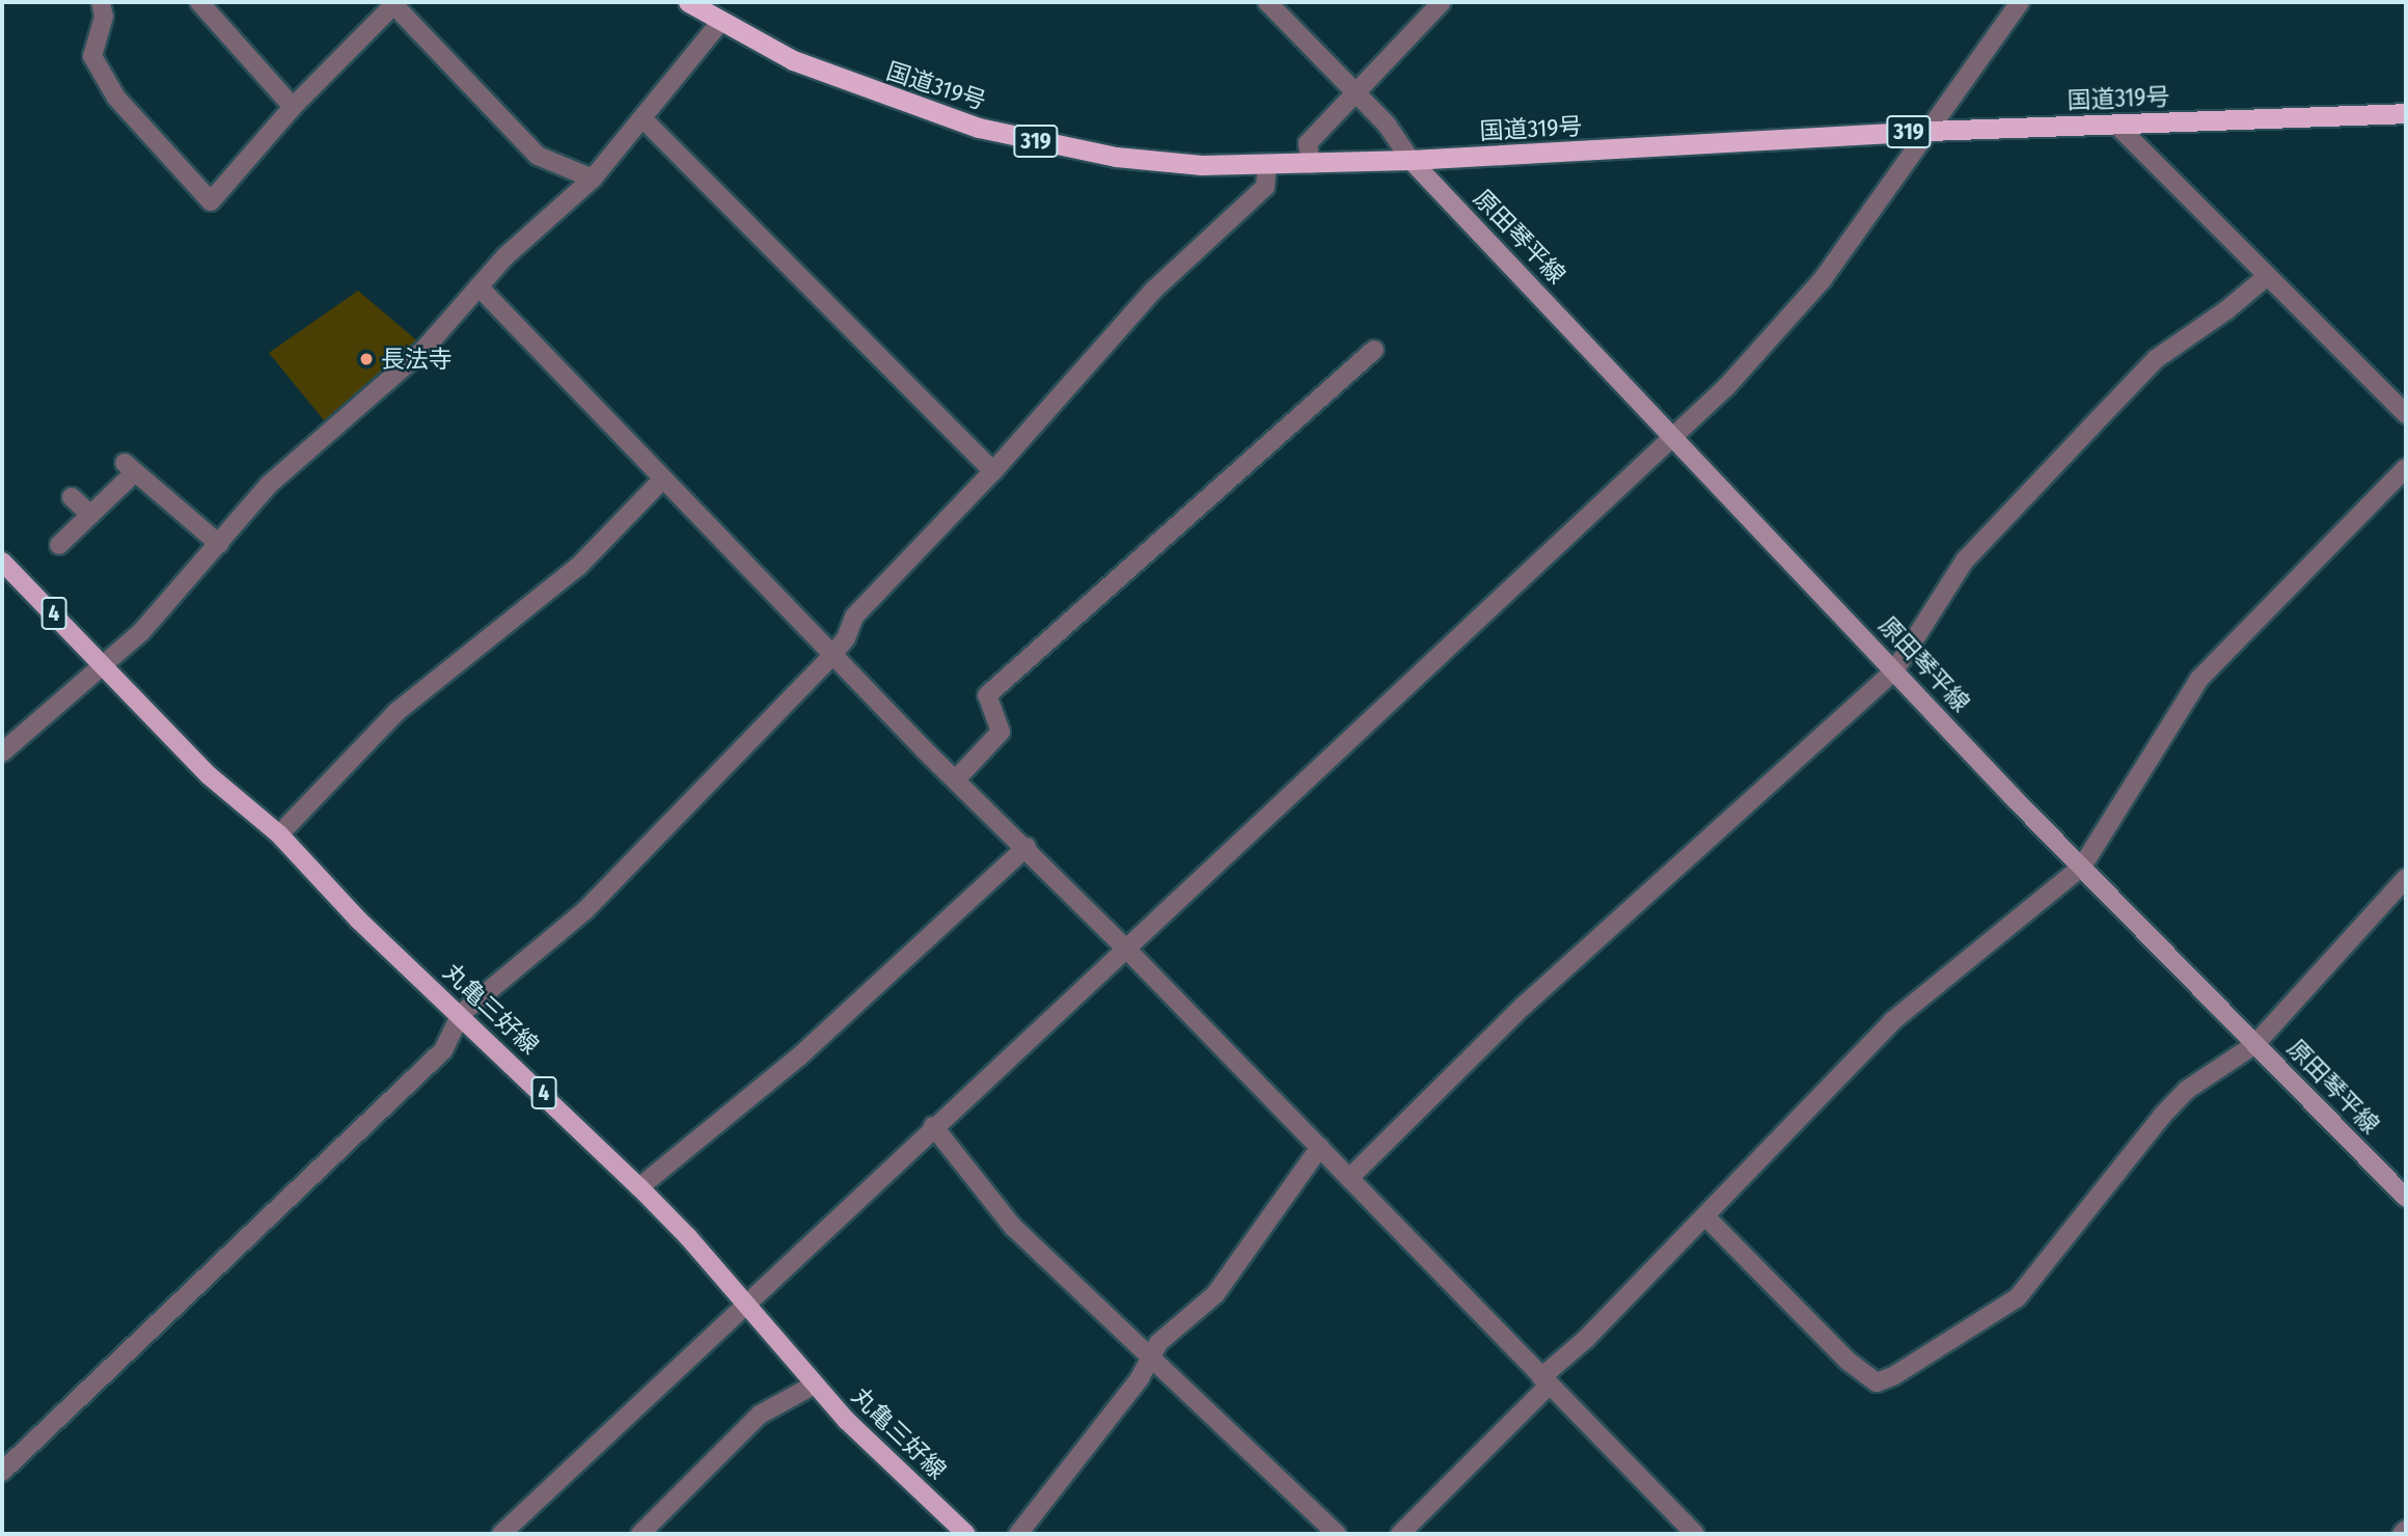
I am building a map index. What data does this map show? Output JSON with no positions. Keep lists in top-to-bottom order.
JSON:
{
  "streets": {
    "highway": ["国道319号", "319"],
    "main road": ["原田琴平線", "4", "丸亀三好線"]
  },
  "crossings": [
    ["国道319号", "原田琴平線"]
  ],
  "places": ["長法寺"]
}
